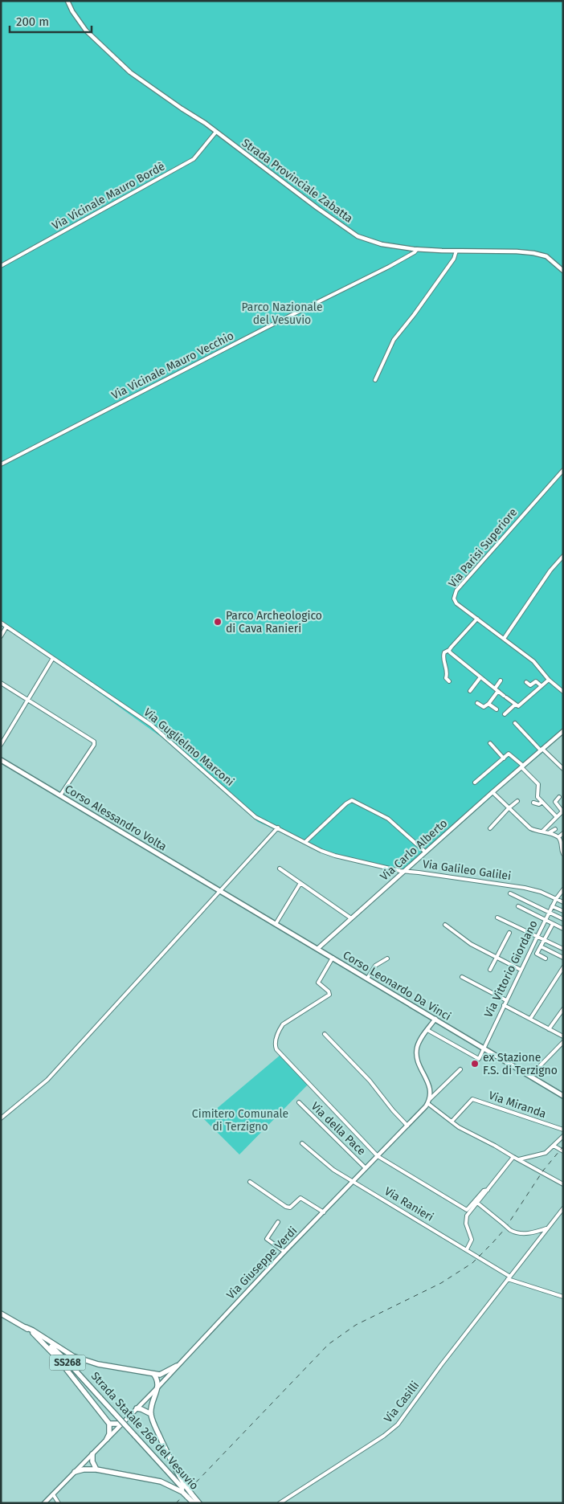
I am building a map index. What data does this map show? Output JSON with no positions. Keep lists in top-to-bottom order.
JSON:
{
  "streets": {
    "highway": ["SS268", "Strada Statale 268 del Vesuvio"],
    "main road": ["Corso Alessandro Volta", "Corso Leonardo Da Vinci"],
    "street": [
      "Strada Provinciale Zabatta",
      "Via Vicinale Mauro Bordè",
      "Via Vicinale Mauro Vecchio",
      "Via Parisi Superiore",
      "Via Guglielmo Marconi",
      "Via Carlo Alberto",
      "Via Galileo Galilei",
      "Via Vittorio Giordano",
      "Via Miranda",
      "Via della Pace",
      "Via Ranieri",
      "Via Giuseppe Verdi",
      "Via Casilli"
    ]
  },
  "crossings": [
    ["Strada Provinciale Zabatta", "Via Vicinale Mauro Bordè"],
    ["Strada Provinciale Zabatta", "Via Vicinale Mauro Vecchio"],
    ["Via Guglielmo Marconi", "Via Galileo Galilei"],
    ["Corso Alessandro Volta", "Corso Leonardo Da Vinci"],
    ["Via Carlo Alberto", "Via Galileo Galilei"],
    ["Via Carlo Alberto", "Corso Leonardo Da Vinci"],
    ["Via Galileo Galilei", "Via Vittorio Giordano"],
    ["Via Vittorio Giordano", "Corso Leonardo Da Vinci"],
    ["Via della Pace", "Via Giuseppe Verdi"],
    ["Via Ranieri", "Via Giuseppe Verdi"],
    ["Via Ranieri", "Via Casilli"]
  ],
  "parks": ["Parco Nazionale del Vesuvio", "Cimitero Comunale di Terzigno"],
  "places": ["Parco Archeologico di Cava Ranieri", "ex Stazione F.S. di Terzigno"],
  "scale_bar": "200 m"
}
